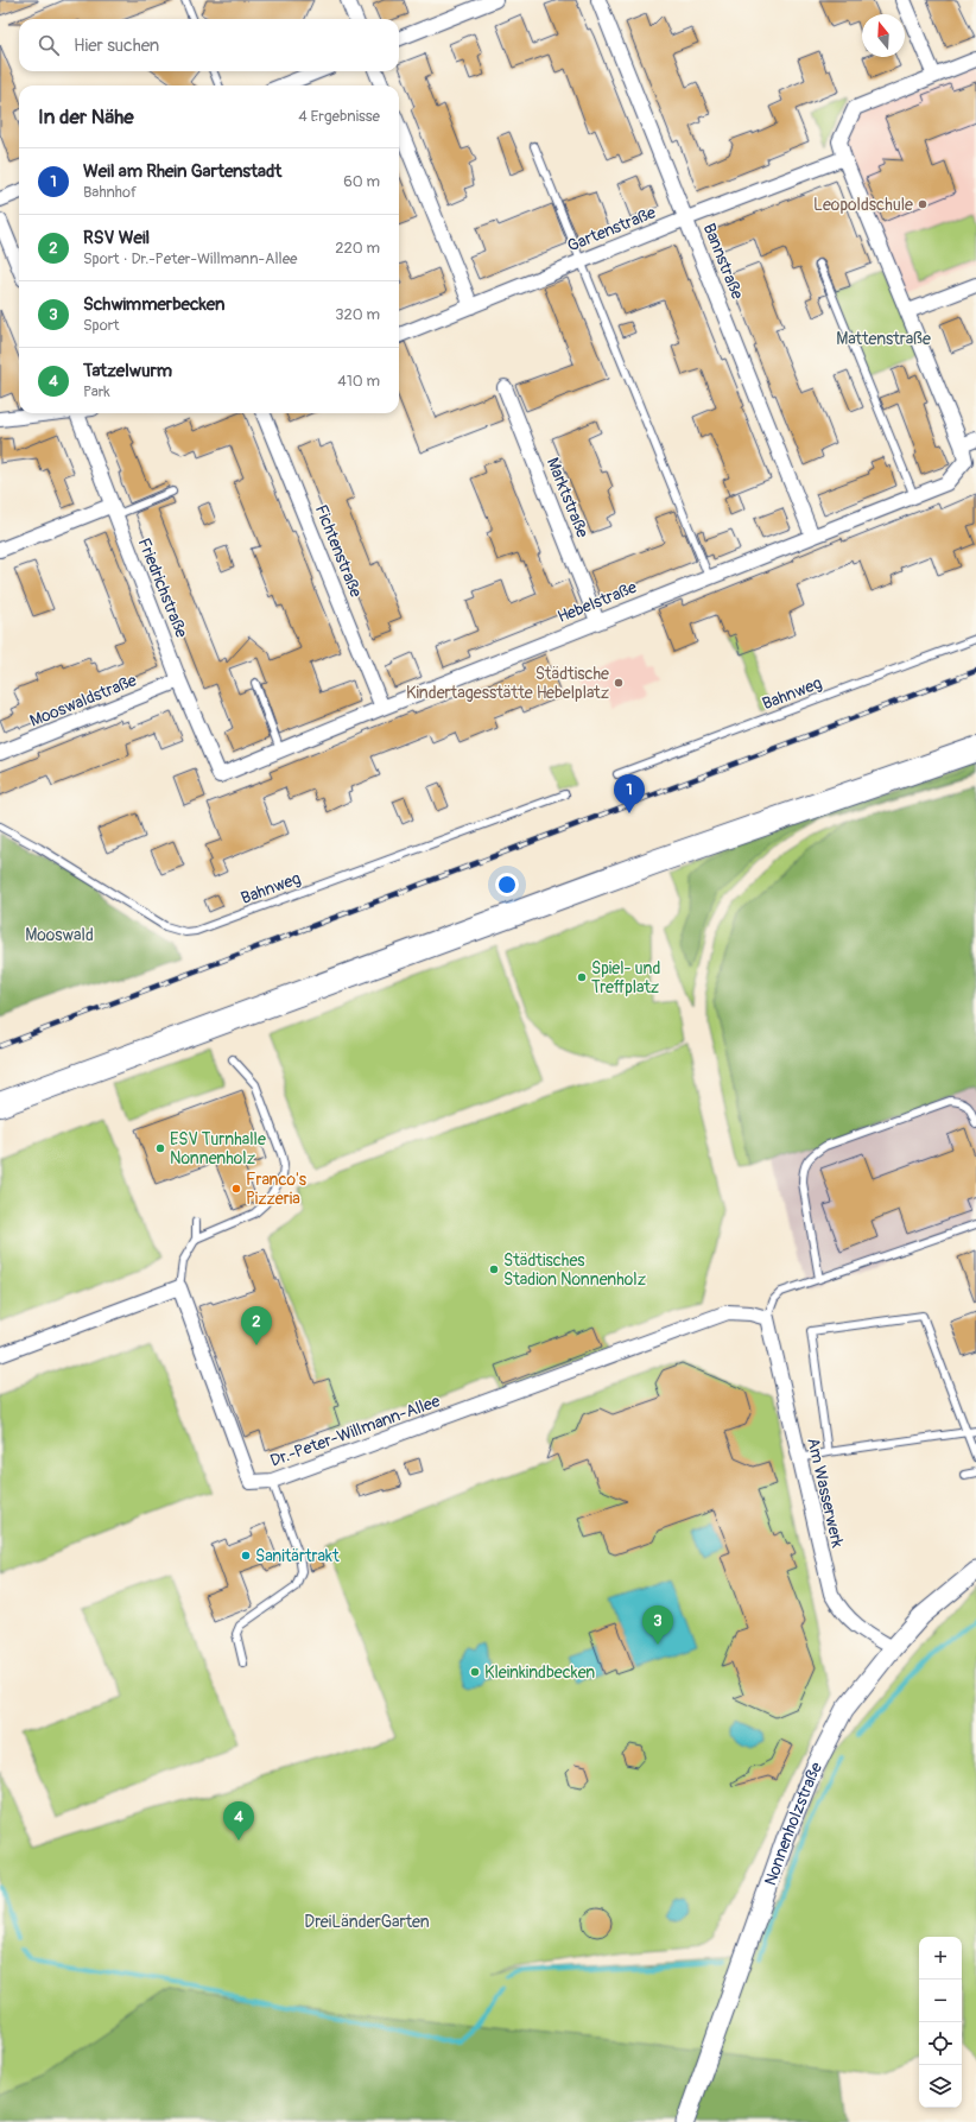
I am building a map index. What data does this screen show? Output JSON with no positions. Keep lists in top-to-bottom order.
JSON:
{
  "streets": {
    "street": [
      "Gartenstraße",
      "Bannstraße",
      "Marktstraße",
      "Fichtenstraße",
      "Friedrichstraße",
      "Hebelstraße",
      "Mooswaldstraße",
      "Dr.-Peter-Willmann-Allee",
      "Am Wasserwerk",
      "Nonnenholzstraße"
    ],
    "lane": ["Bahnweg"]
  },
  "crossings": [
    ["Gartenstraße", "Bannstraße"],
    ["Bannstraße", "Hebelstraße"],
    ["Marktstraße", "Hebelstraße"],
    ["Fichtenstraße", "Hebelstraße"],
    ["Friedrichstraße", "Hebelstraße"],
    ["Friedrichstraße", "Mooswaldstraße"],
    ["Dr.-Peter-Willmann-Allee", "Am Wasserwerk"],
    ["Am Wasserwerk", "Nonnenholzstraße"]
  ],
  "parks": ["Mattenstraße", "Mooswald", "DreiLänderGarten"],
  "places": [
    "Leopoldschule",
    "Städtische Kindertagesstätte Hebelplatz",
    "Spiel- und Treffplatz",
    "ESV Turnhalle Nonnenholz",
    "Franco's Pizzeria",
    "Städtisches Stadion Nonnenholz",
    "Sanitärtrakt",
    "Kleinkindbecken"
  ],
  "north": "top",
  "page": {
    "search": "Hier suchen",
    "heading": ["In der Nähe", "4 Ergebnisse"],
    "list": [
      {
        "mark": "1",
        "name": "Weil am Rhein Gartenstadt",
        "note": "Bahnhof",
        "value": "60 m"
      },
      {
        "mark": "2",
        "name": "RSV Weil",
        "note": "Sport · Dr.-Peter-Willmann-Allee",
        "value": "220 m"
      },
      {
        "mark": "3",
        "name": "Schwimmerbecken",
        "note": "Sport",
        "value": "320 m"
      },
      {
        "mark": "4",
        "name": "Tatzelwurm",
        "note": "Park",
        "value": "410 m"
      }
    ],
    "pins": [
      "1",
      "2",
      "3",
      "4"
    ],
    "map_buttons": ["+", "−"]
  }
}
